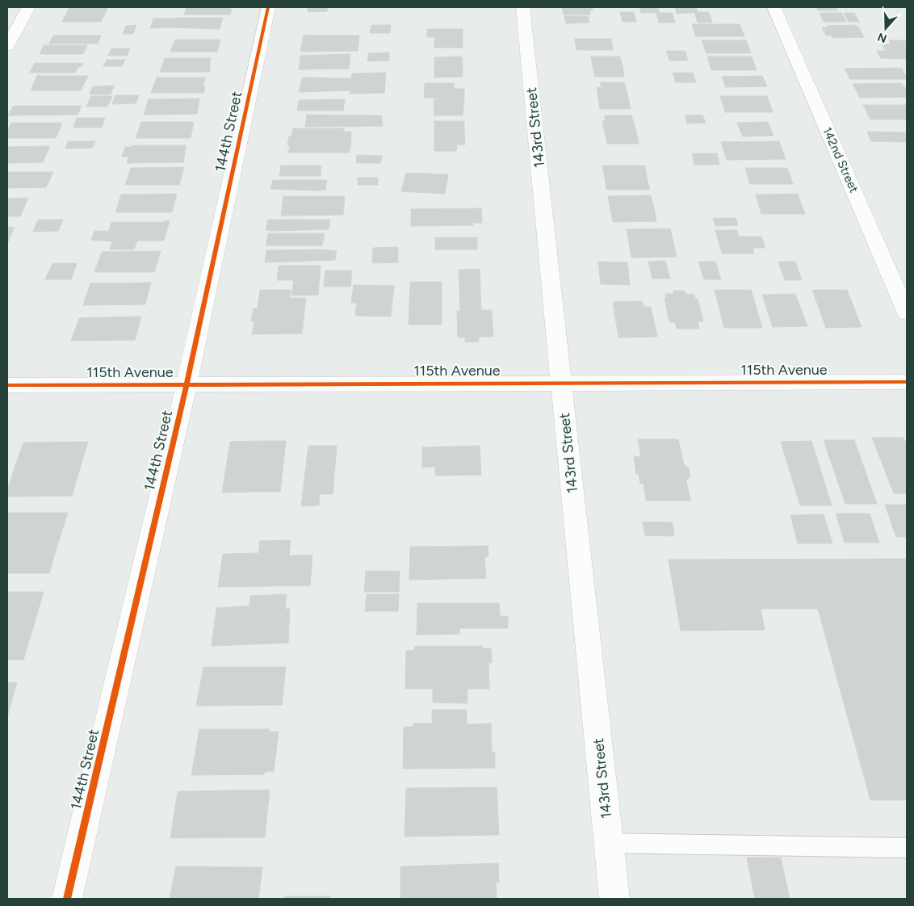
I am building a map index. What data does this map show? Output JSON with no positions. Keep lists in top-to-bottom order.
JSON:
{
  "streets": {
    "street": [
      "143rd Street",
      "144th Street",
      "142nd Street",
      "115th Avenue"
    ]
  },
  "crossings": [
    ["143rd Street", "115th Avenue"],
    ["144th Street", "115th Avenue"]
  ],
  "north": "bottom"
}
